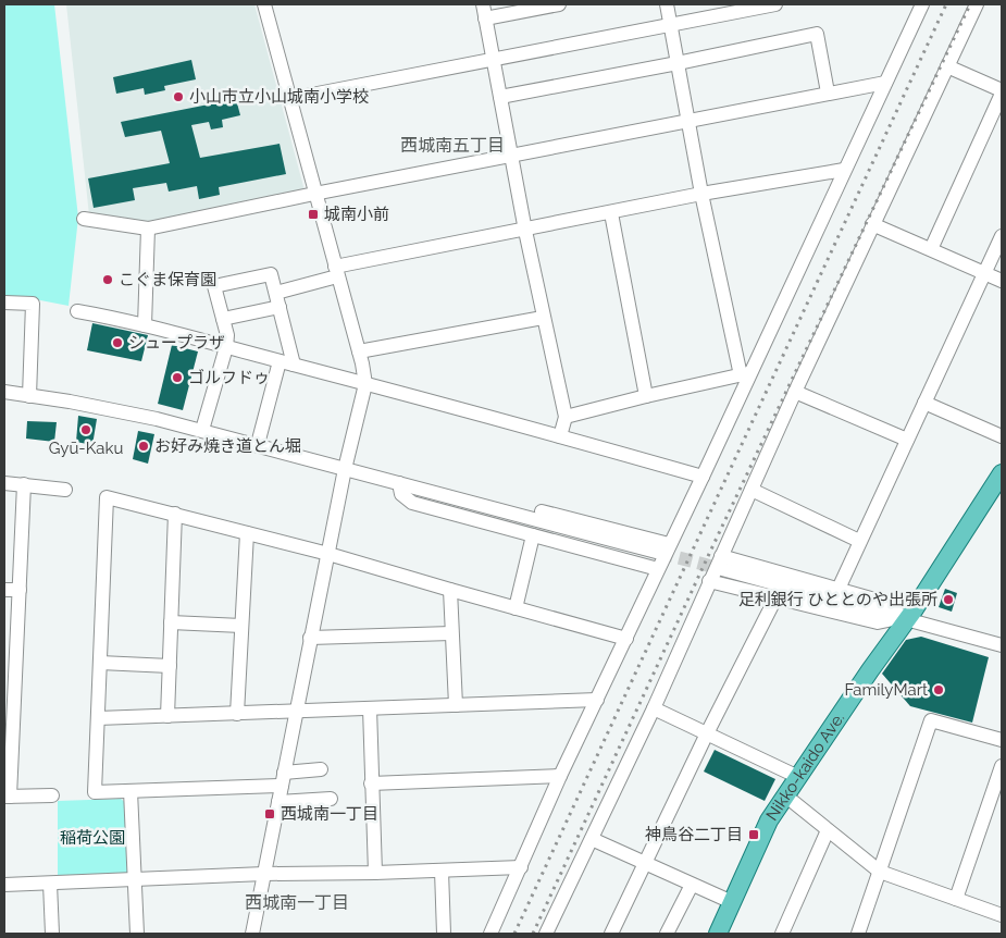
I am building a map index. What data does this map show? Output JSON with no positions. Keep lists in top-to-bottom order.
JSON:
{
  "streets": {
    "main road": ["Nikko-kaido Ave."]
  },
  "districts": ["西城南五丁目", "西城南一丁目"],
  "parks": ["稲荷公園"],
  "places": {
    "other": [
      "小山市立小山城南小学校",
      "こぐま保育園",
      "シュープラザ",
      "ゴルフドゥ",
      "Gyū-Kaku",
      "お好み焼き道とん堀",
      "足利銀行 ひととのや出張所",
      "FamilyMart"
    ],
    "transit": ["城南小前", "西城南一丁目", "神鳥谷二丁目"]
  }
}
